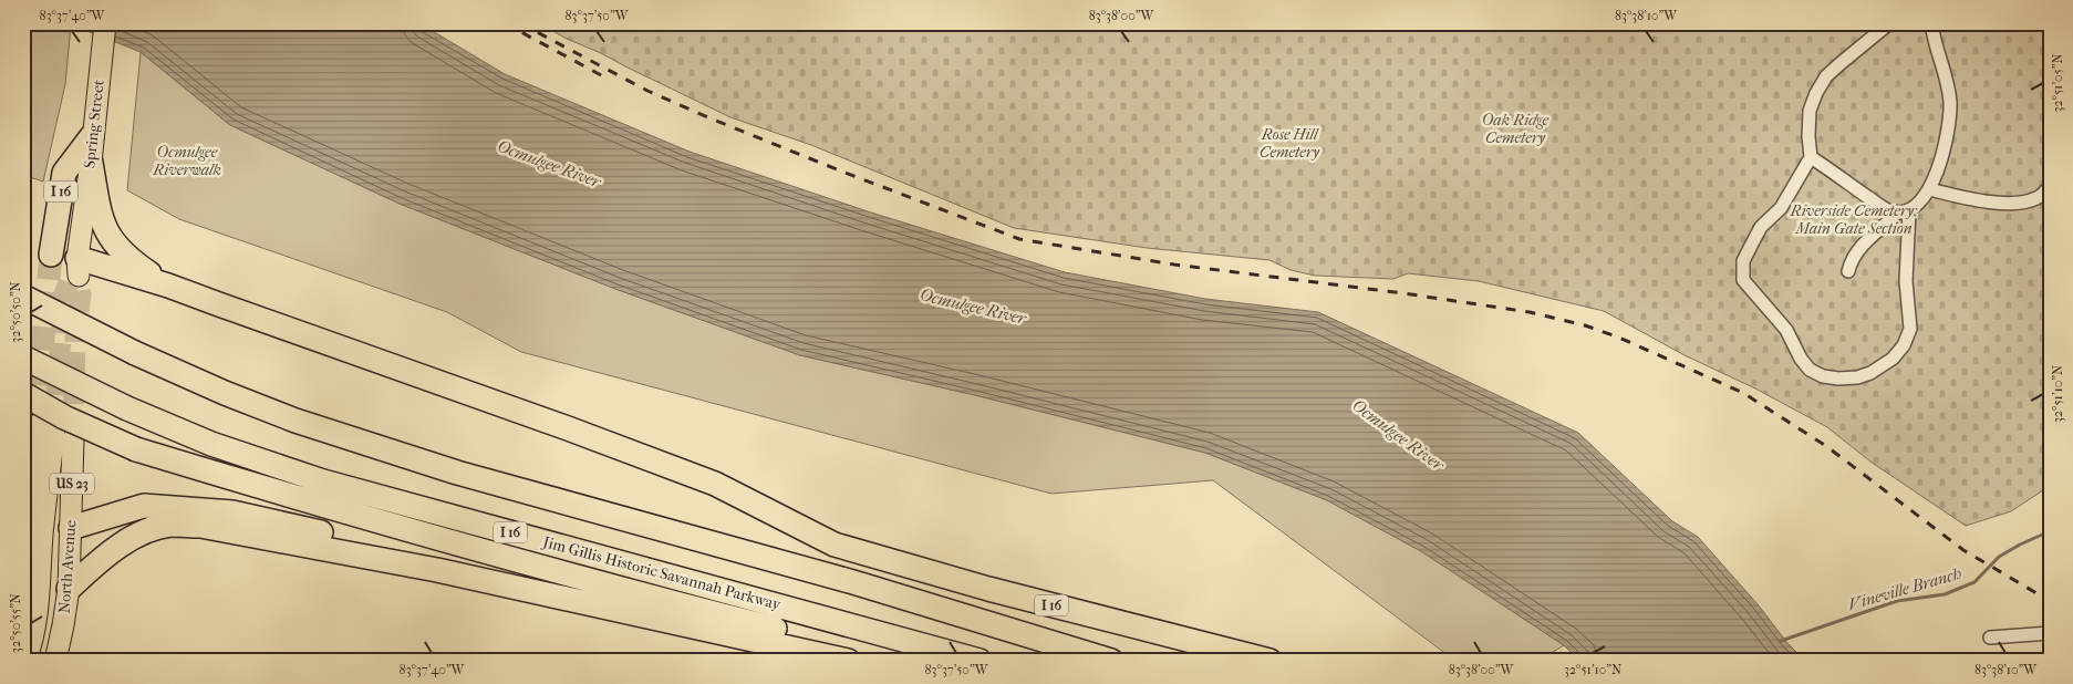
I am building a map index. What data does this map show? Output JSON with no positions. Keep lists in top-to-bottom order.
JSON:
{
  "streets": {
    "highway": ["I 16", "US 23", "Jim Gillis Historic Savannah Parkway"],
    "main road": ["Spring Street", "North Avenue"]
  },
  "crossings": [
    ["Spring Street", "I 16"],
    ["I 16", "US 23"],
    ["US 23", "North Avenue"]
  ],
  "water": ["Ocmulgee River", "Vineville Branch"],
  "parks": [
    "Oak Ridge Cemetery",
    "Rose Hill Cemetery",
    "Ocmulgee Riverwalk",
    "Riverside Cemetery: Main Gate Section"
  ],
  "coordinates": [
    "83°37'40\"W",
    "83°37'50\"W",
    "83°38'00\"W",
    "83°38'10\"W",
    "32°51'05\"N",
    "32°50'50\"N",
    "32°51'10\"N",
    "32°50'55\"N"
  ]
}
